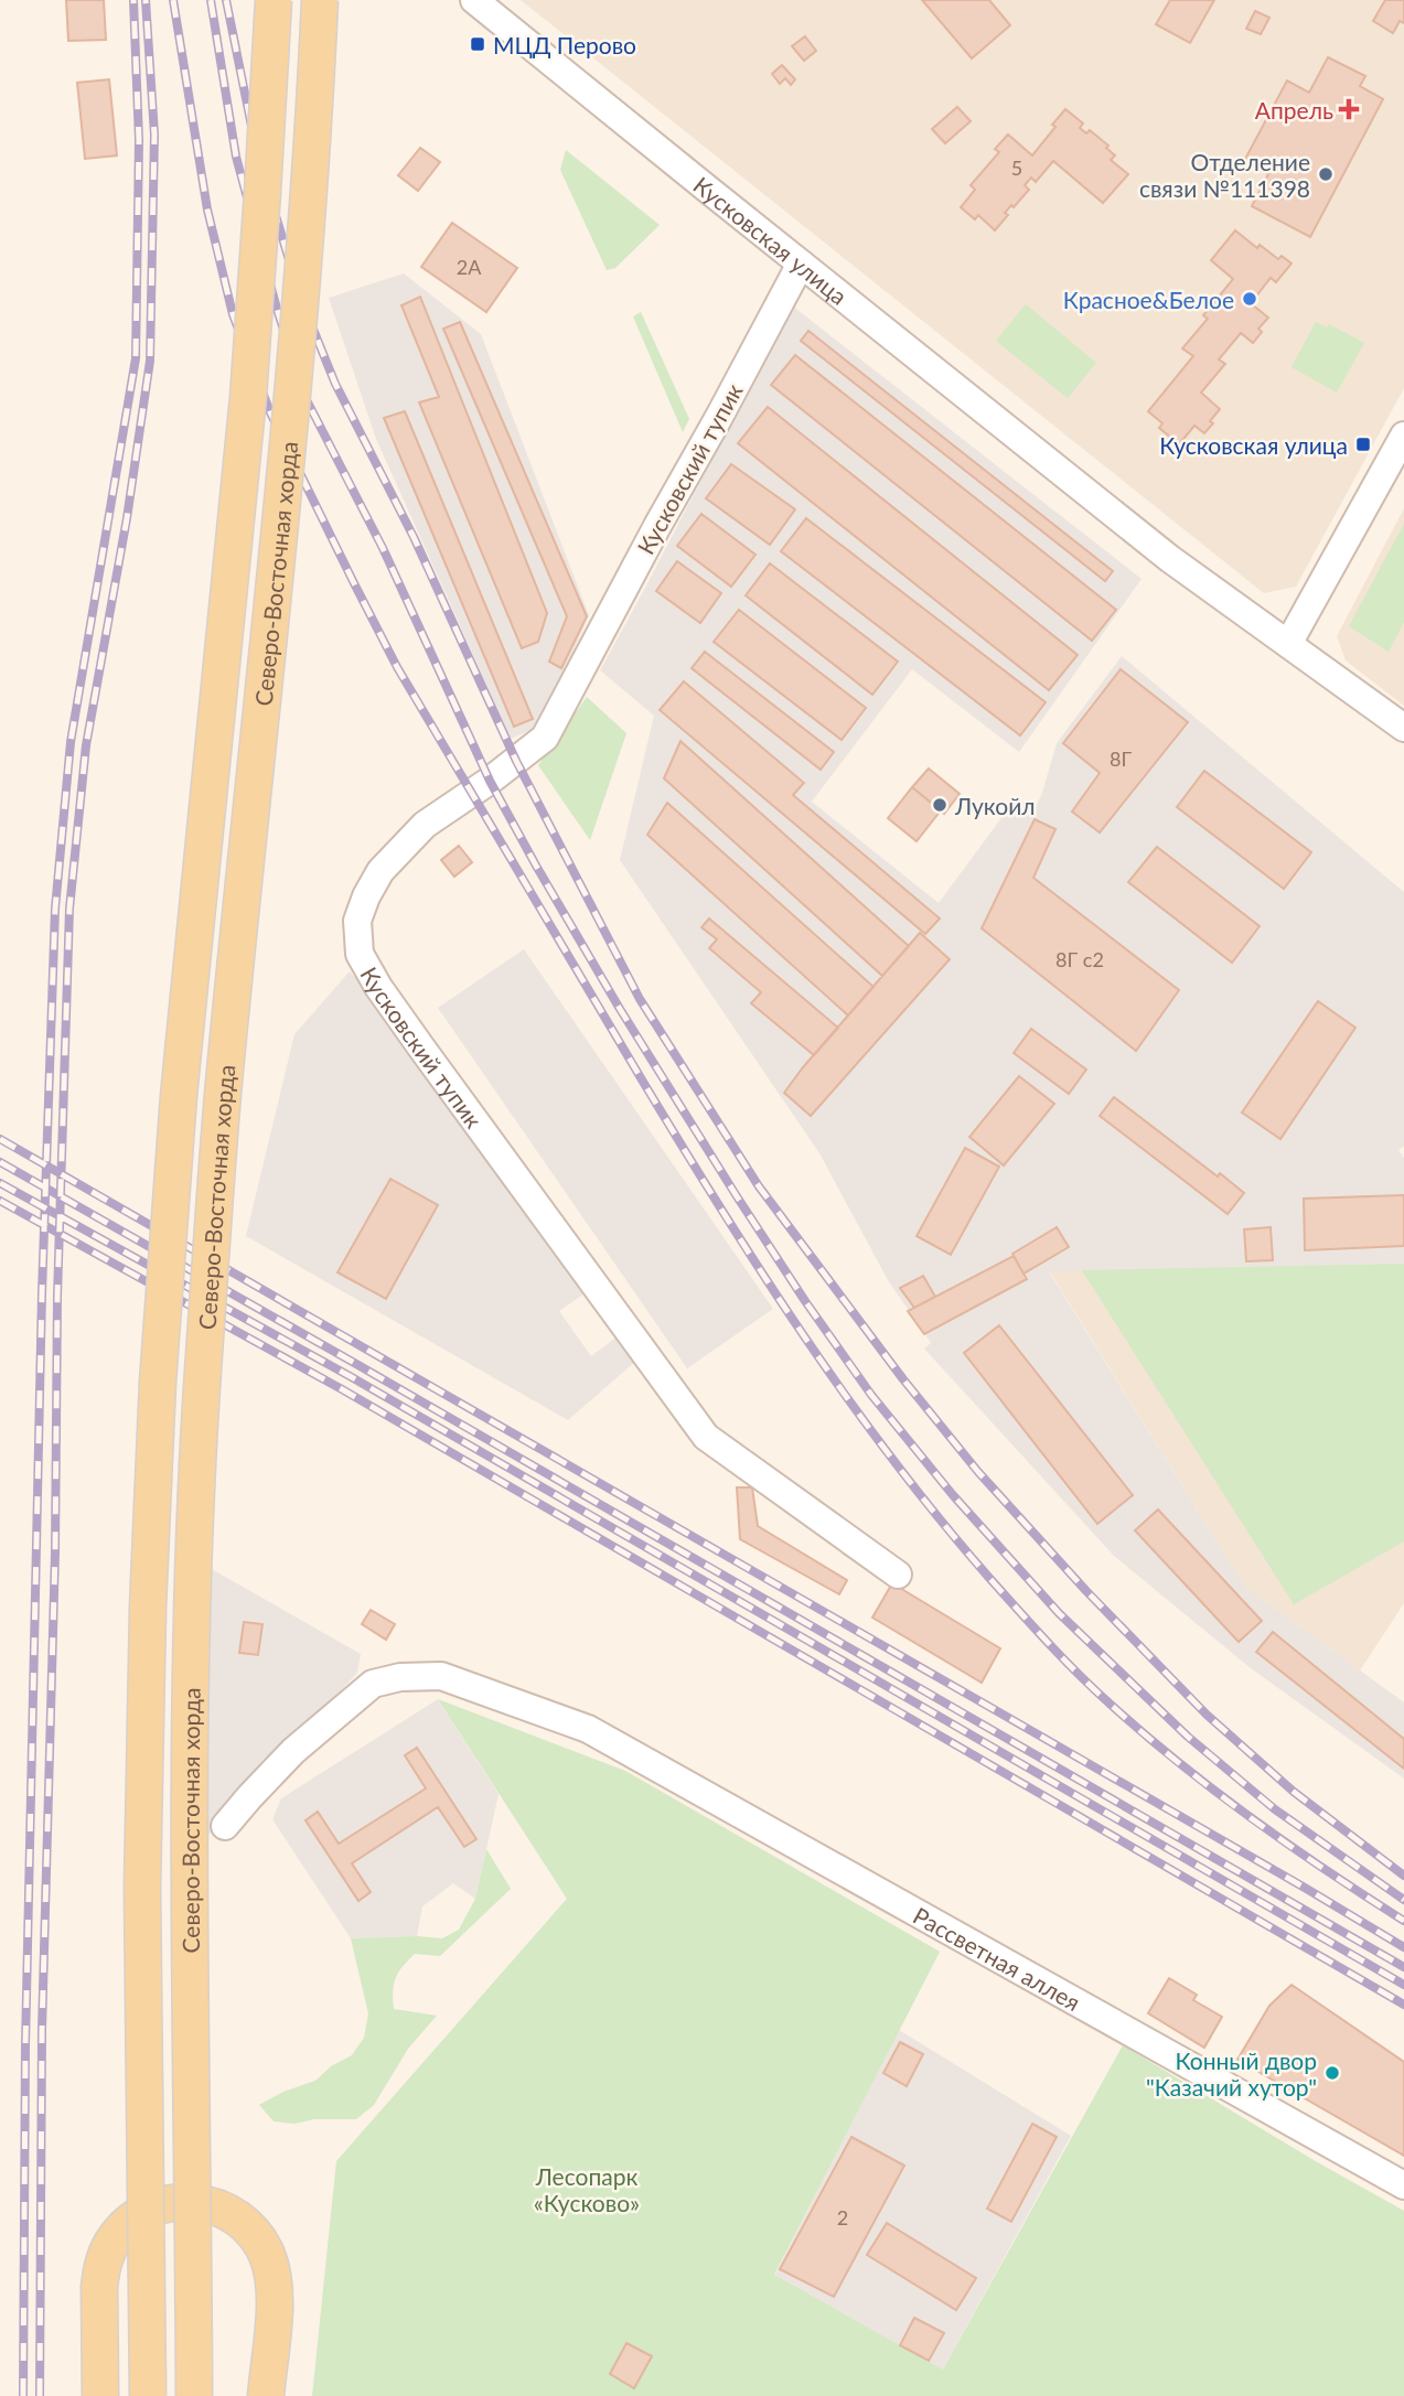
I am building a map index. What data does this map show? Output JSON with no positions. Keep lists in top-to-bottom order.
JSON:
{
  "streets": {
    "main road": ["Северо-Восточная хорда"],
    "street": ["Кусковская улица", "Кусковский тупик", "Рассветная аллея"]
  },
  "crossings": [
    ["Кусковская улица", "Кусковский тупик"]
  ],
  "parks": ["Лесопарк «Кусково»"],
  "places": {
    "transit": ["МЦД Перово", "Кусковская улица"],
    "health": ["Апрель"],
    "other": [
      "Отделение связи №111398",
      "Красное&Белое",
      "Лукойл",
      "Конный двор \"Казачий хутор\""
    ]
  },
  "house_numbers": [
    "5",
    "2А",
    "8Г",
    "8Г с2",
    "2"
  ]
}
